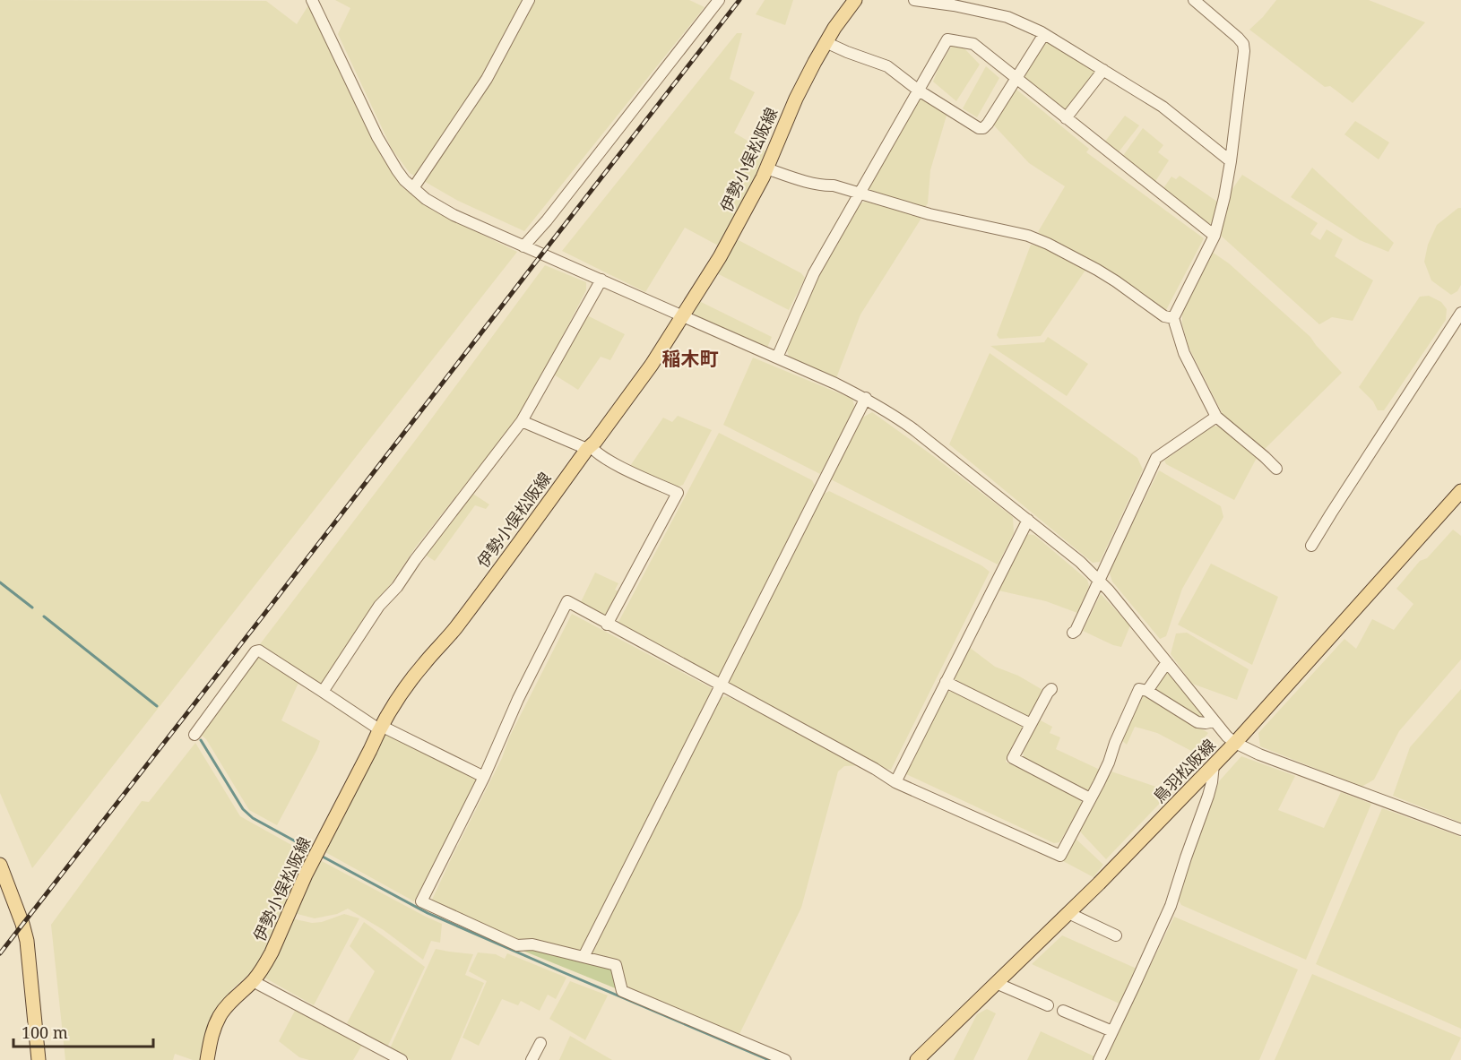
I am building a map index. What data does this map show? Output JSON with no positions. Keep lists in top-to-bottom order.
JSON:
{
  "streets": {
    "main road": ["伊勢小俣松阪線", "鳥羽松阪線"]
  },
  "districts": ["稲木町"],
  "scale_bar": "100 m"
}
